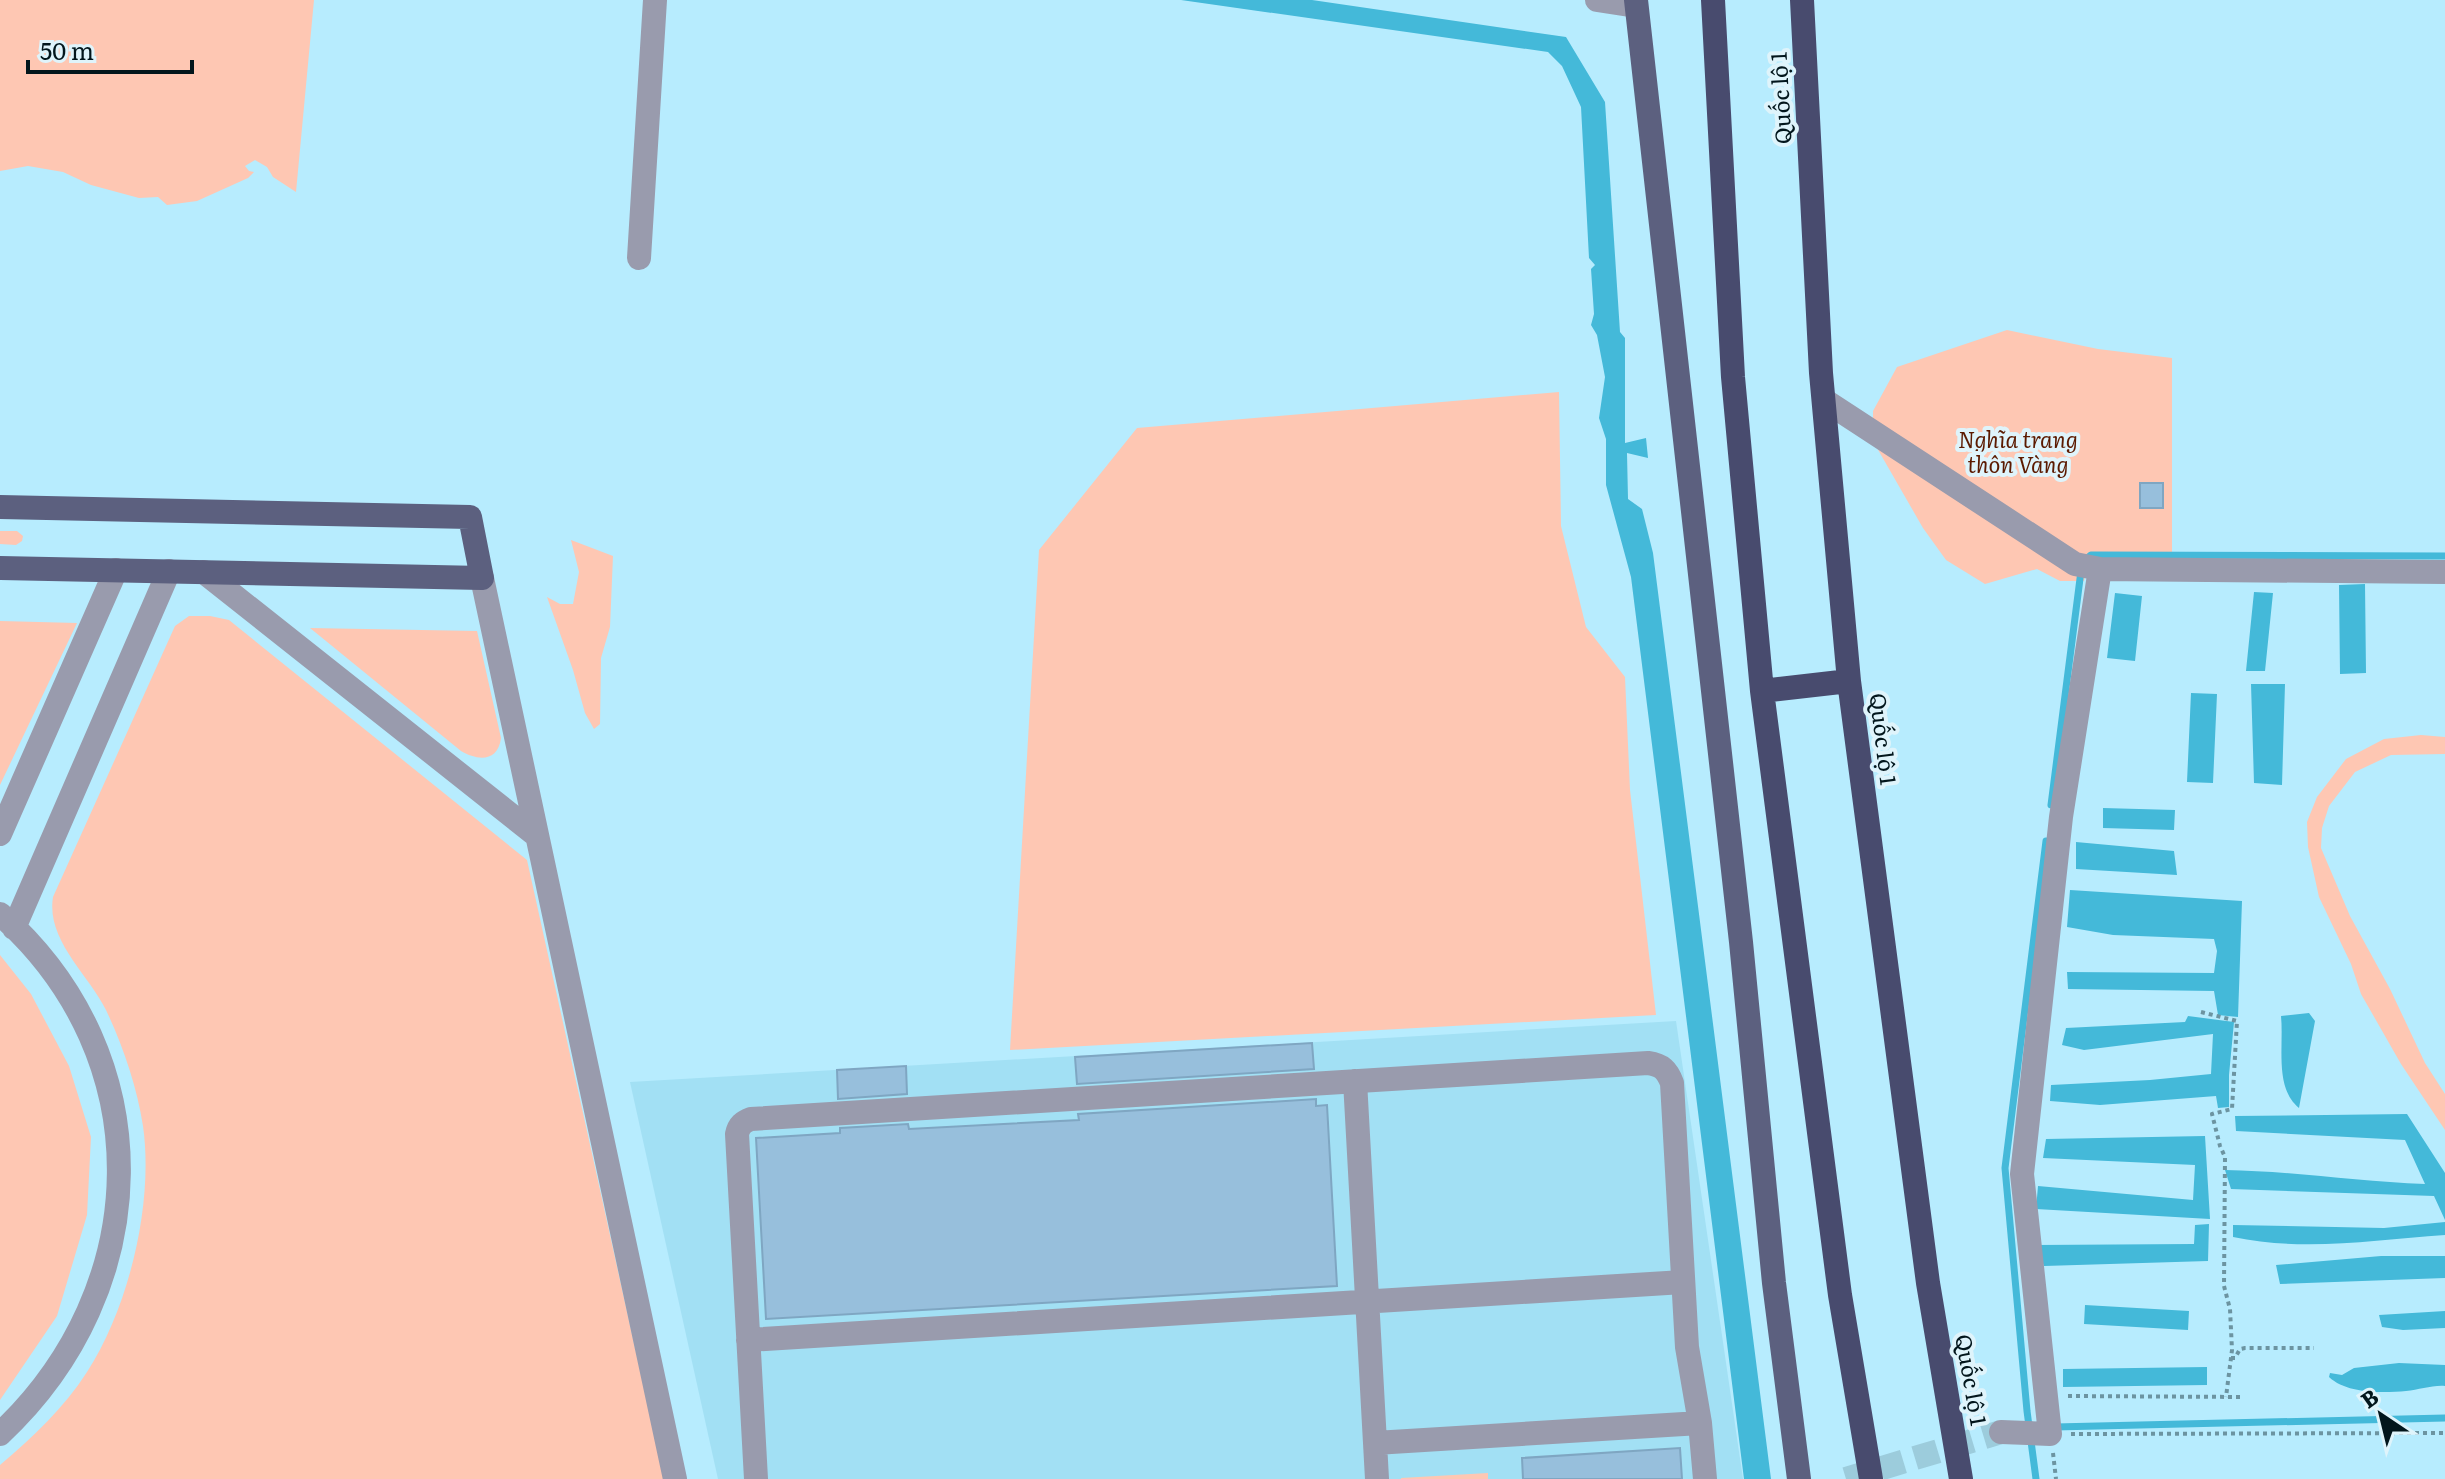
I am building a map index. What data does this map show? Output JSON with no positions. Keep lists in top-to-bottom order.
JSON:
{
  "streets": {
    "highway": ["Quốc lộ 1"]
  },
  "parks": ["Nghĩa trang thôn Vàng"],
  "scale_bar": "50 m",
  "north": "top left"
}
